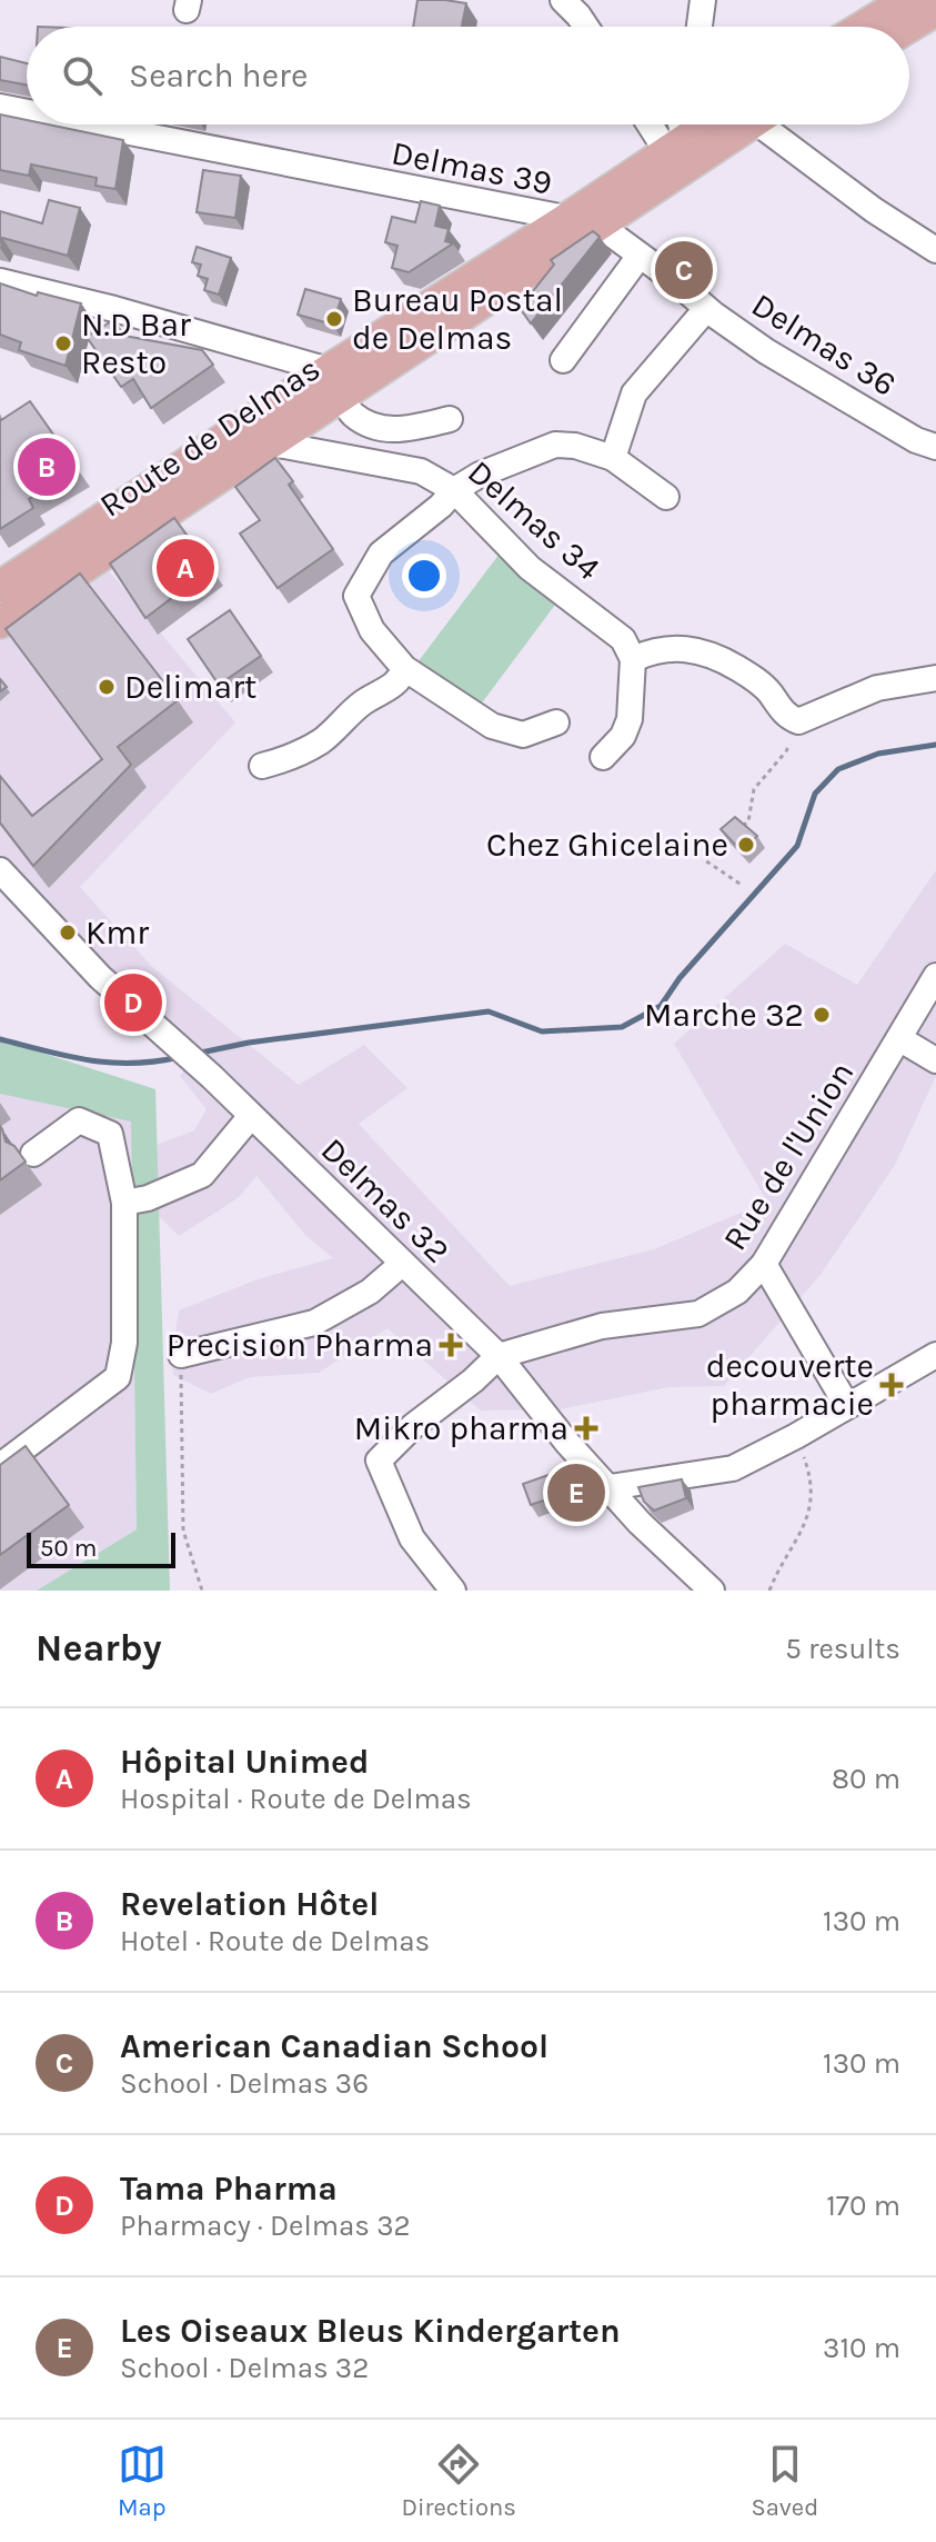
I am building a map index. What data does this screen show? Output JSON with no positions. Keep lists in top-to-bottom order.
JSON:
{
  "streets": {
    "main road": ["Route de Delmas"],
    "street": [
      "Delmas 39",
      "Delmas 36",
      "Delmas 34",
      "Rue de l'Union",
      "Delmas 32"
    ]
  },
  "crossings": [
    ["Delmas 39", "Delmas 36"],
    ["Delmas 39", "Route de Delmas"],
    ["Delmas 36", "Route de Delmas"],
    ["Route de Delmas", "Delmas 34"],
    ["Rue de l'Union", "Delmas 32"]
  ],
  "places": {
    "other": [
      "Bureau Postal de Delmas",
      "N.D Bar Resto",
      "Delimart",
      "Chez Ghicelaine",
      "Kmr",
      "Marche 32"
    ],
    "health": ["Precision Pharma", "decouverte pharmacie", "Mikro pharma"]
  },
  "scale_bar": "50 m",
  "page": {
    "search": "Search here",
    "pins": [
      "C",
      "B",
      "A",
      "D",
      "E"
    ],
    "scale": "50 m",
    "heading": ["Nearby", "5 results"],
    "list": [
      {
        "mark": "A",
        "name": "Hôpital Unimed",
        "note": "Hospital · Route de Delmas",
        "value": "80 m"
      },
      {
        "mark": "B",
        "name": "Revelation Hôtel",
        "note": "Hotel · Route de Delmas",
        "value": "130 m"
      },
      {
        "mark": "C",
        "name": "American Canadian School",
        "note": "School · Delmas 36",
        "value": "130 m"
      },
      {
        "mark": "D",
        "name": "Tama Pharma",
        "note": "Pharmacy · Delmas 32",
        "value": "170 m"
      },
      {
        "mark": "E",
        "name": "Les Oiseaux Bleus Kindergarten",
        "note": "School · Delmas 32",
        "value": "310 m"
      }
    ],
    "nav": ["Map", "Directions", "Saved"]
  }
}
